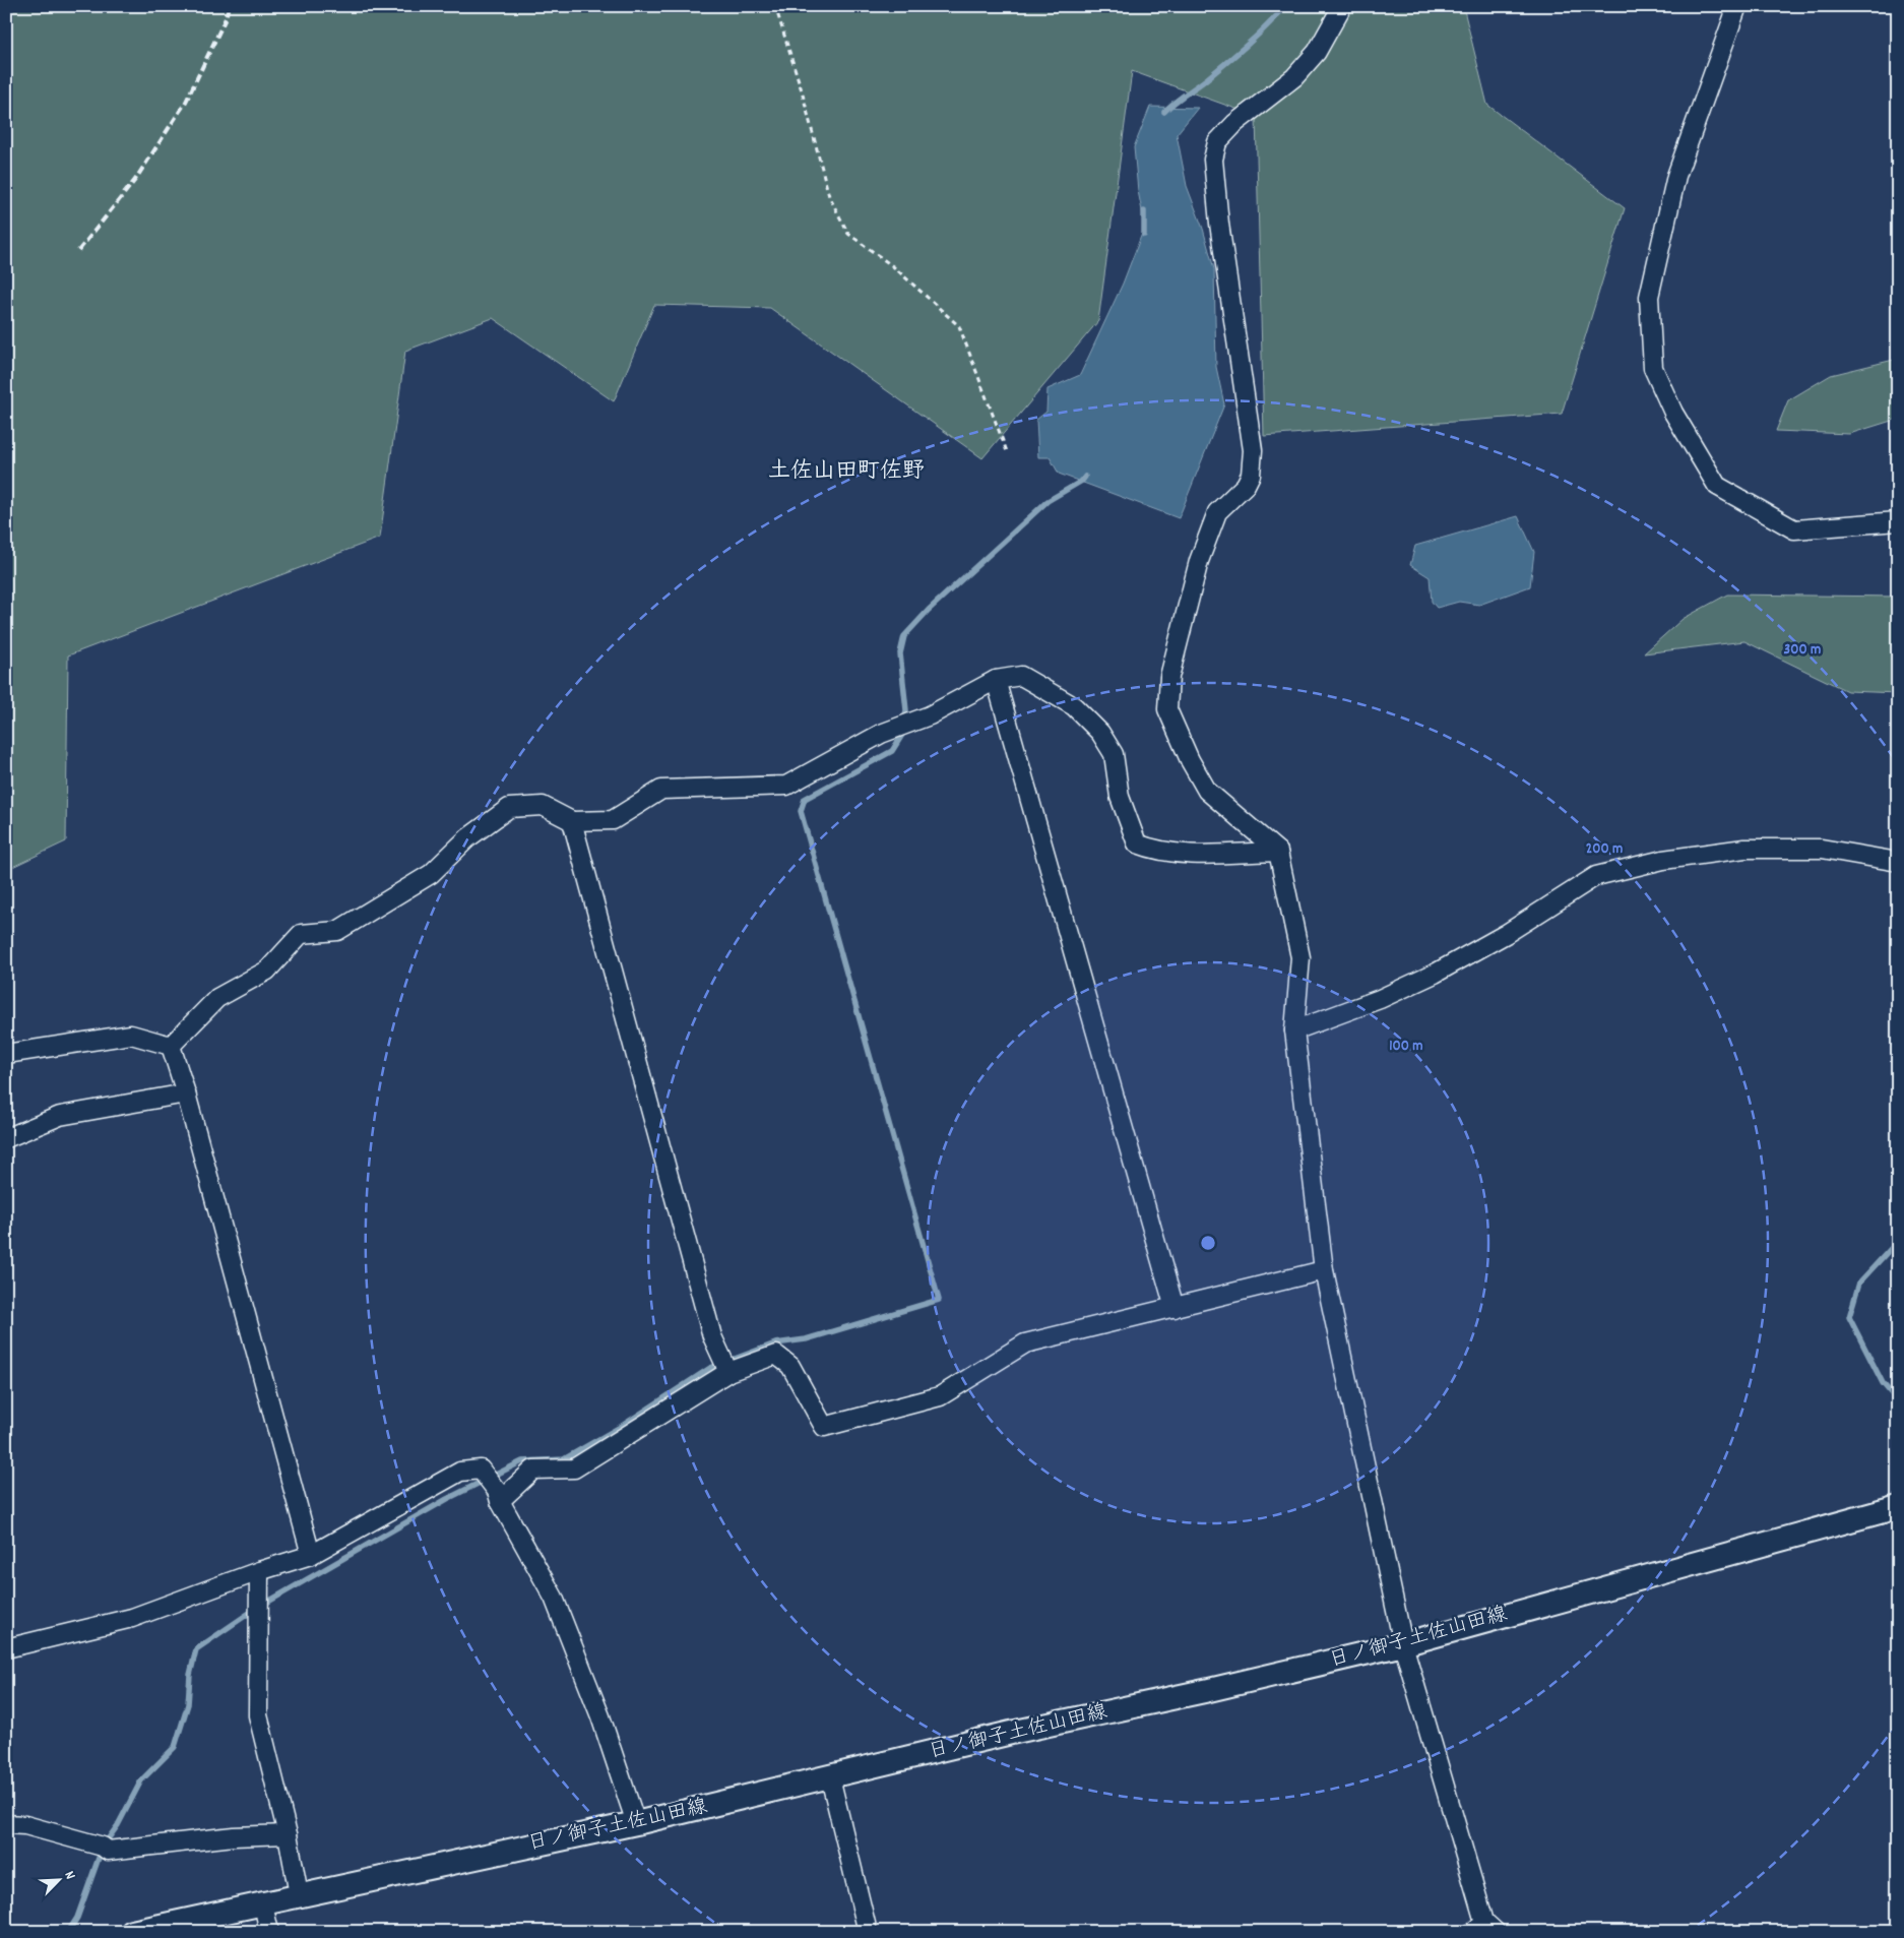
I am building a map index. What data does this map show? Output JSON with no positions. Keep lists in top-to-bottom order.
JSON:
{
  "streets": {
    "main road": ["日ノ御子土佐山田線"]
  },
  "districts": ["土佐山田町佐野"],
  "north": "top right",
  "rings": ["300 m", "200 m", "100 m"]
}
